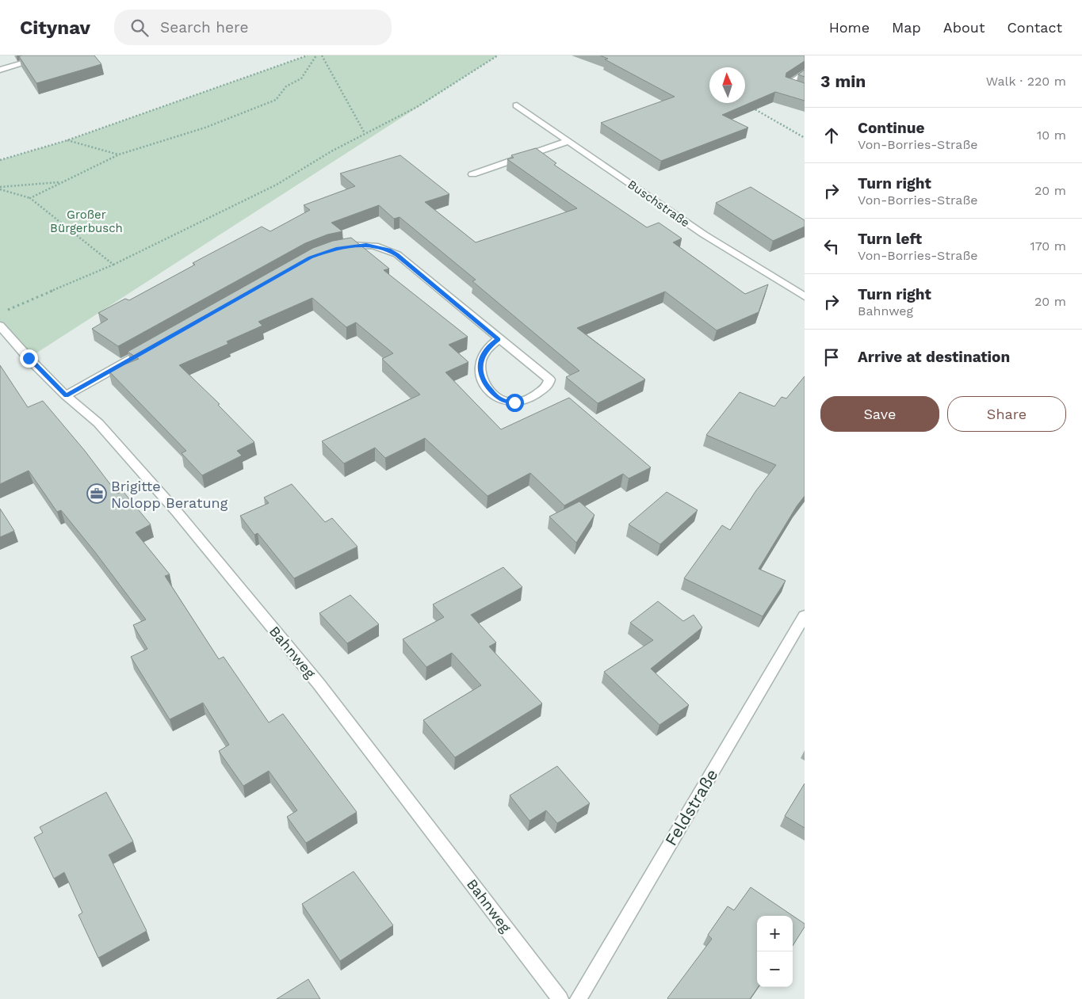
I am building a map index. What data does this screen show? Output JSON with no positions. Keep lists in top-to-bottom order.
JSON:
{
  "streets": {
    "street": ["Buschstraße", "Bahnweg", "Feldstraße"]
  },
  "parks": ["Großer Bürgerbusch"],
  "places": {
    "office": ["Brigitte Nolopp Beratung"]
  },
  "north": "top",
  "page": {
    "header": "Citynav",
    "search": "Search here",
    "nav": [
      "Home",
      "Map",
      "About",
      "Contact"
    ],
    "heading": ["3 min", "Walk · 220 m"],
    "list": [
      ["Continue", "Von-Borries-Straße", "10 m"],
      ["Turn right", "Von-Borries-Straße", "20 m"],
      ["Turn left", "Von-Borries-Straße", "170 m"],
      ["Turn right", "Bahnweg", "20 m"],
      "Arrive at destination"
    ],
    "buttons": ["Save", "Share"],
    "map_buttons": ["+", "−"]
  }
}
